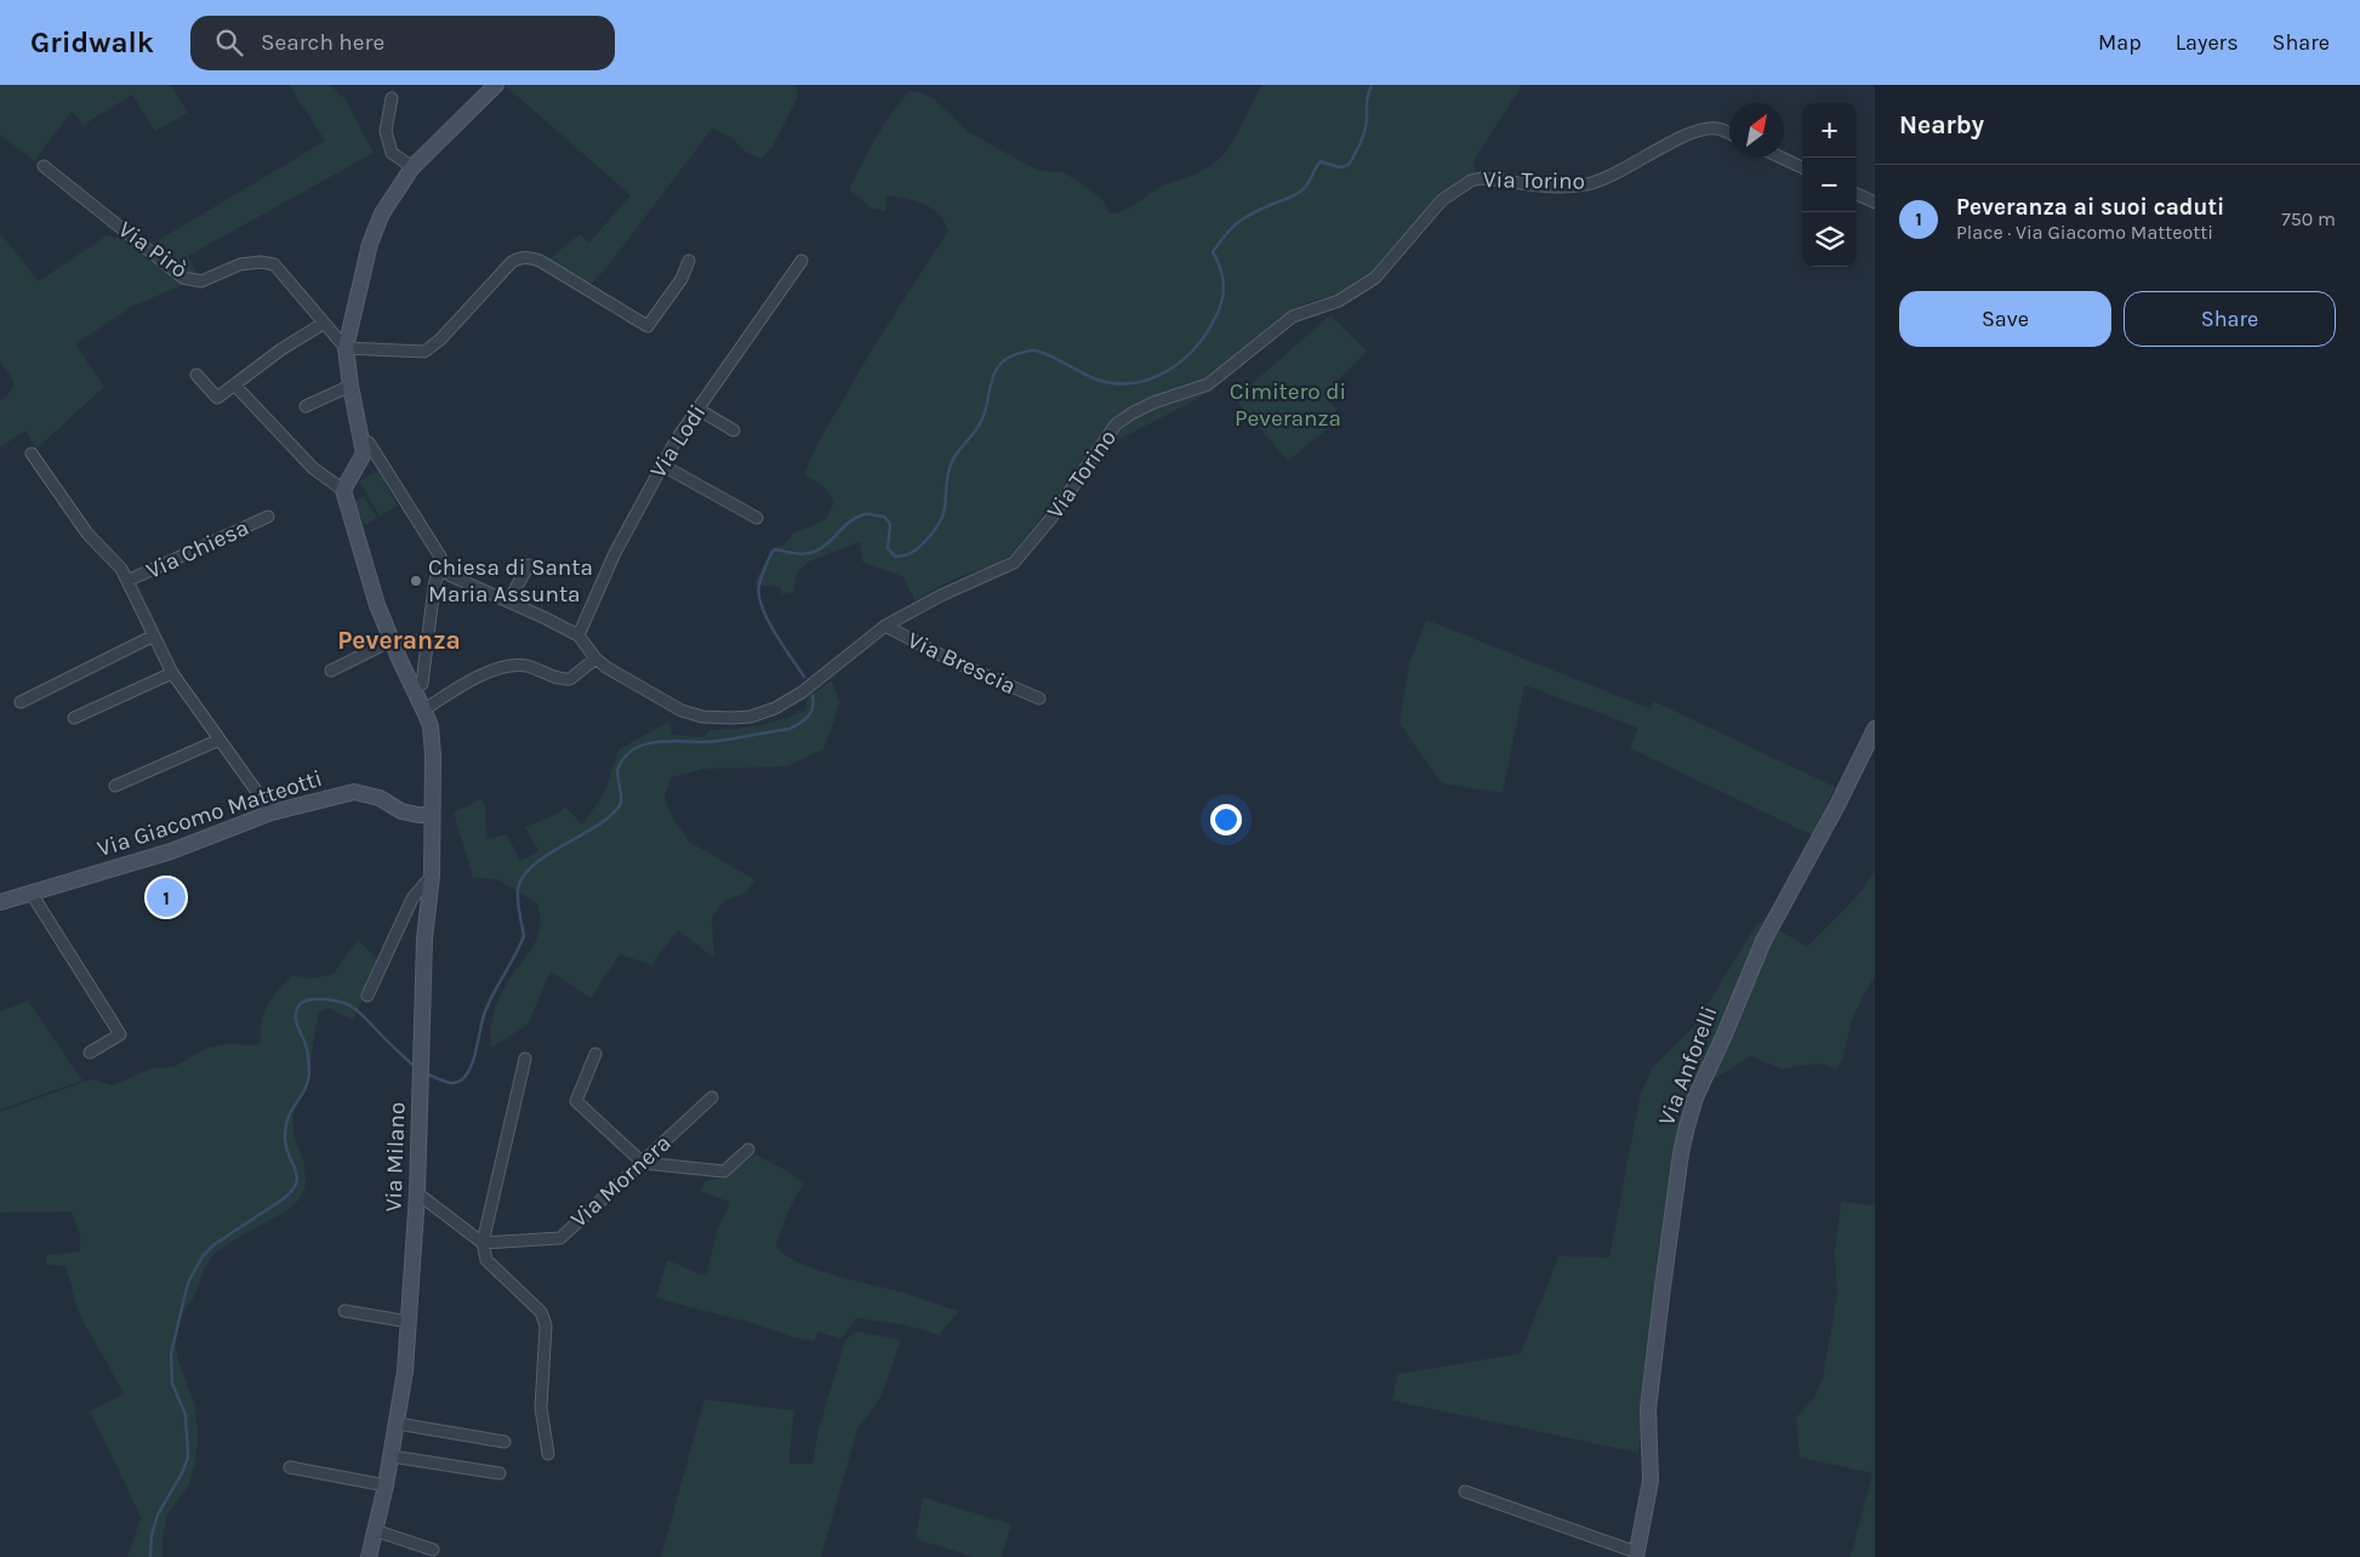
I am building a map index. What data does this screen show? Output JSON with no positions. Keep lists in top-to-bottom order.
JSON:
{
  "streets": {
    "street": [
      "Via Torino",
      "Via Pirò",
      "Via Lodi",
      "Via Chiesa",
      "Via Brescia",
      "Via Giacomo Matteotti",
      "Via Anforelli",
      "Via Milano",
      "Via Mornera"
    ]
  },
  "crossings": [
    ["Via Torino", "Via Lodi"],
    ["Via Torino", "Via Brescia"],
    ["Via Giacomo Matteotti", "Via Milano"]
  ],
  "districts": ["Peveranza"],
  "parks": ["Cimitero di Peveranza"],
  "places": ["Chiesa di Santa Maria Assunta"],
  "north": "top right",
  "page": {
    "header": "Gridwalk",
    "search": "Search here",
    "nav": ["Map", "Layers", "Share"],
    "heading": "Nearby",
    "map_buttons": ["+", "−"],
    "list": [
      {
        "mark": "1",
        "name": "Peveranza ai suoi caduti",
        "note": "Place · Via Giacomo Matteotti",
        "value": "750 m"
      }
    ],
    "buttons": ["Save", "Share"],
    "pins": "1"
  }
}
